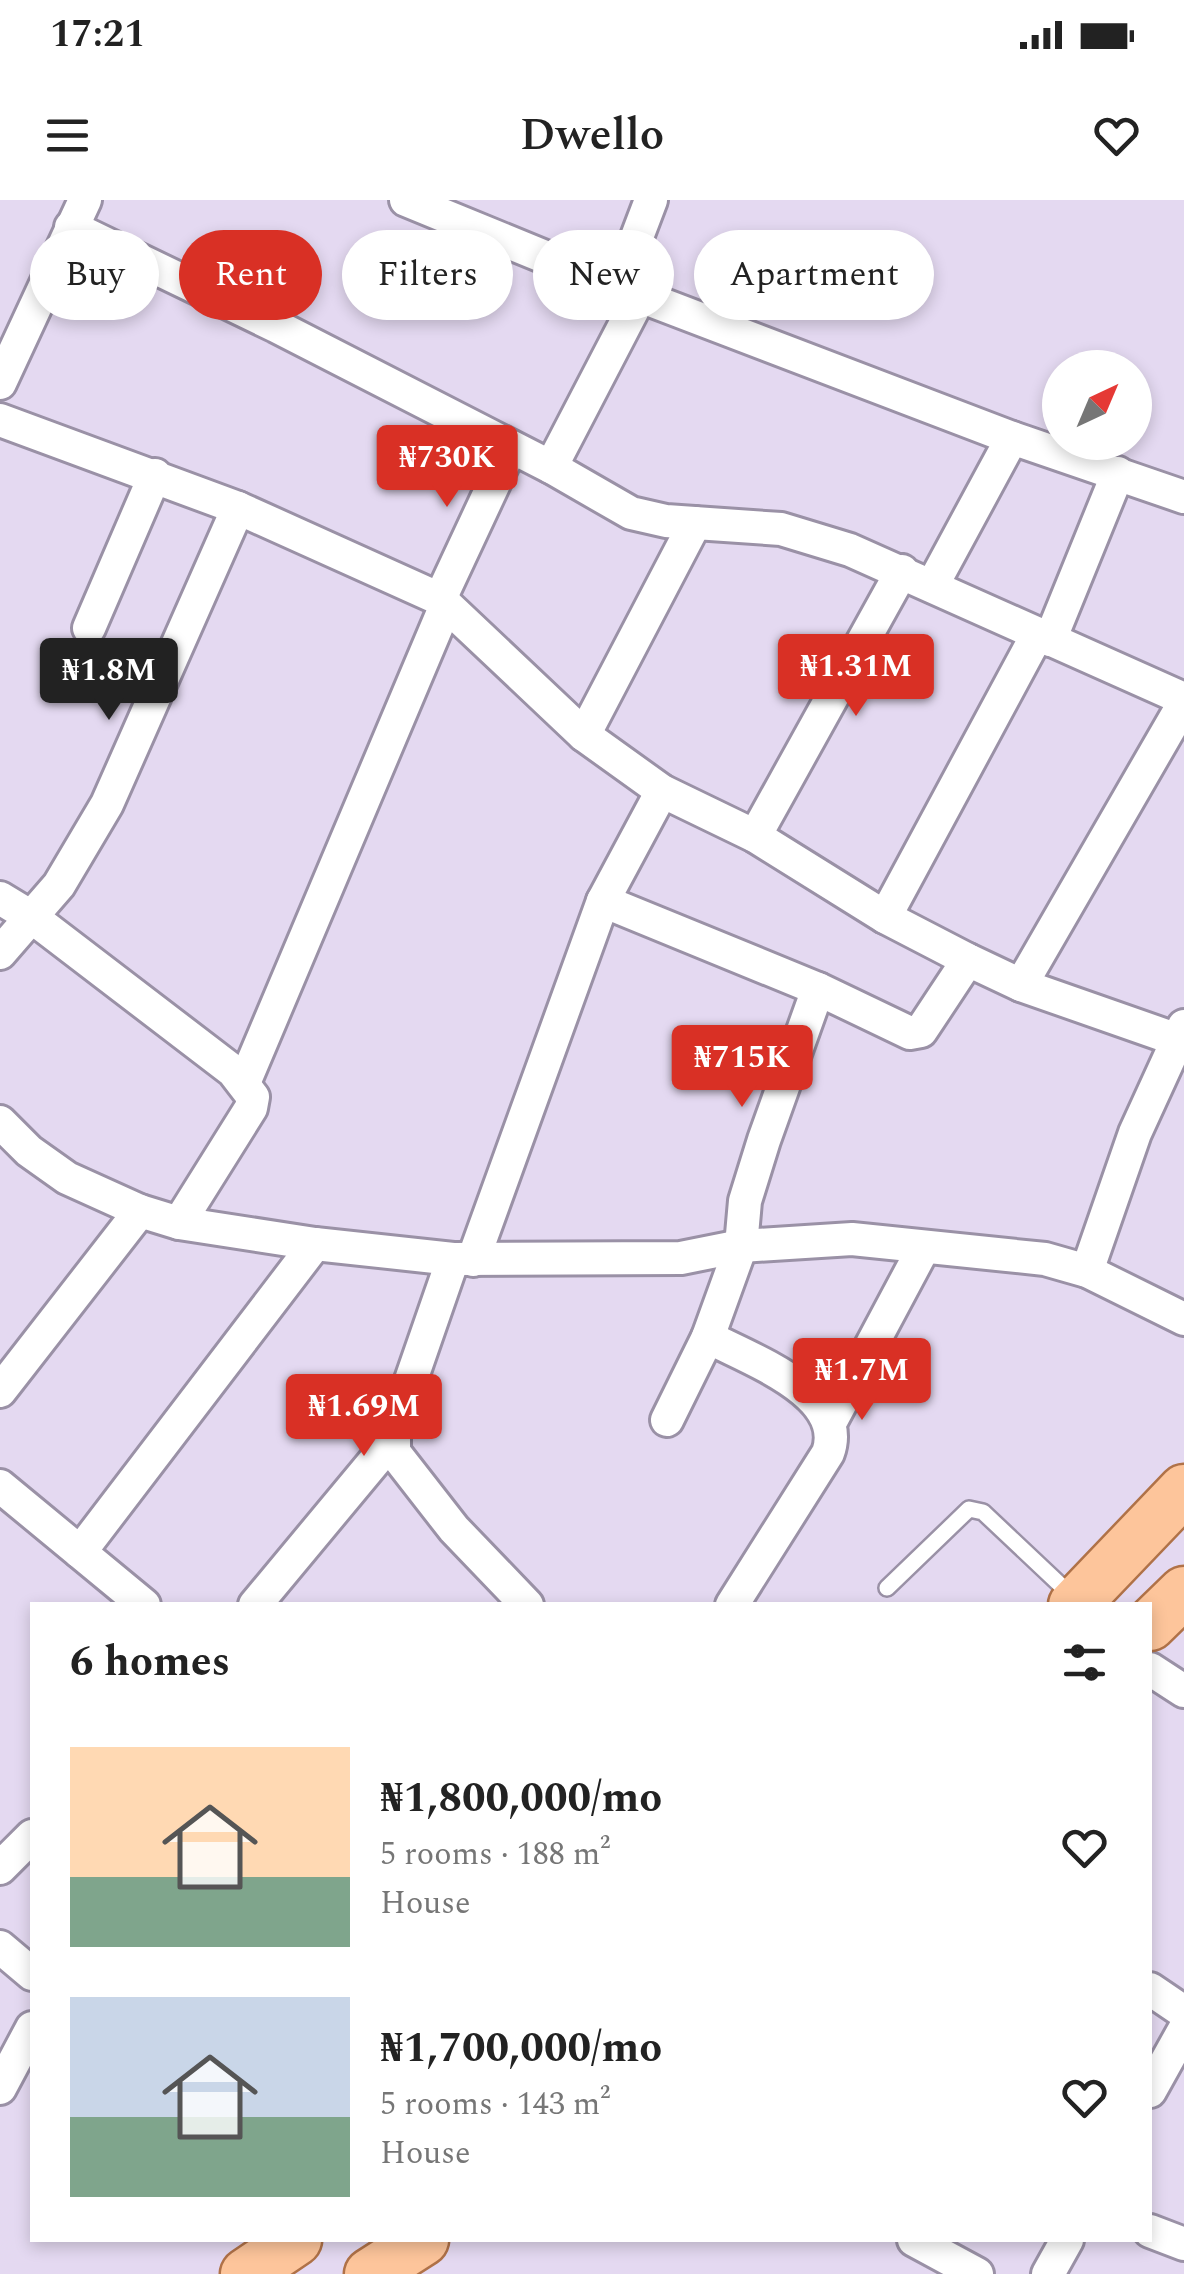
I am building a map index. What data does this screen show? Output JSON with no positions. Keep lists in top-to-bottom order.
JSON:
{
  "north": "top right",
  "page": {
    "status": "17:21",
    "header": "Dwello",
    "chip": [
      "Buy",
      "Rent",
      "Filters",
      "New",
      "Apartment"
    ],
    "price": [
      "₦730K",
      "₦1.31M",
      "₦1.8M",
      "₦715K",
      "₦1.7M",
      "₦1.69M"
    ],
    "heading": "6 homes",
    "list": [
      {
        "name": "₦1,800,000/mo",
        "note": "5 rooms · 188 m² · House"
      },
      {
        "name": "₦1,700,000/mo",
        "note": "5 rooms · 143 m² · House"
      }
    ]
  }
}
